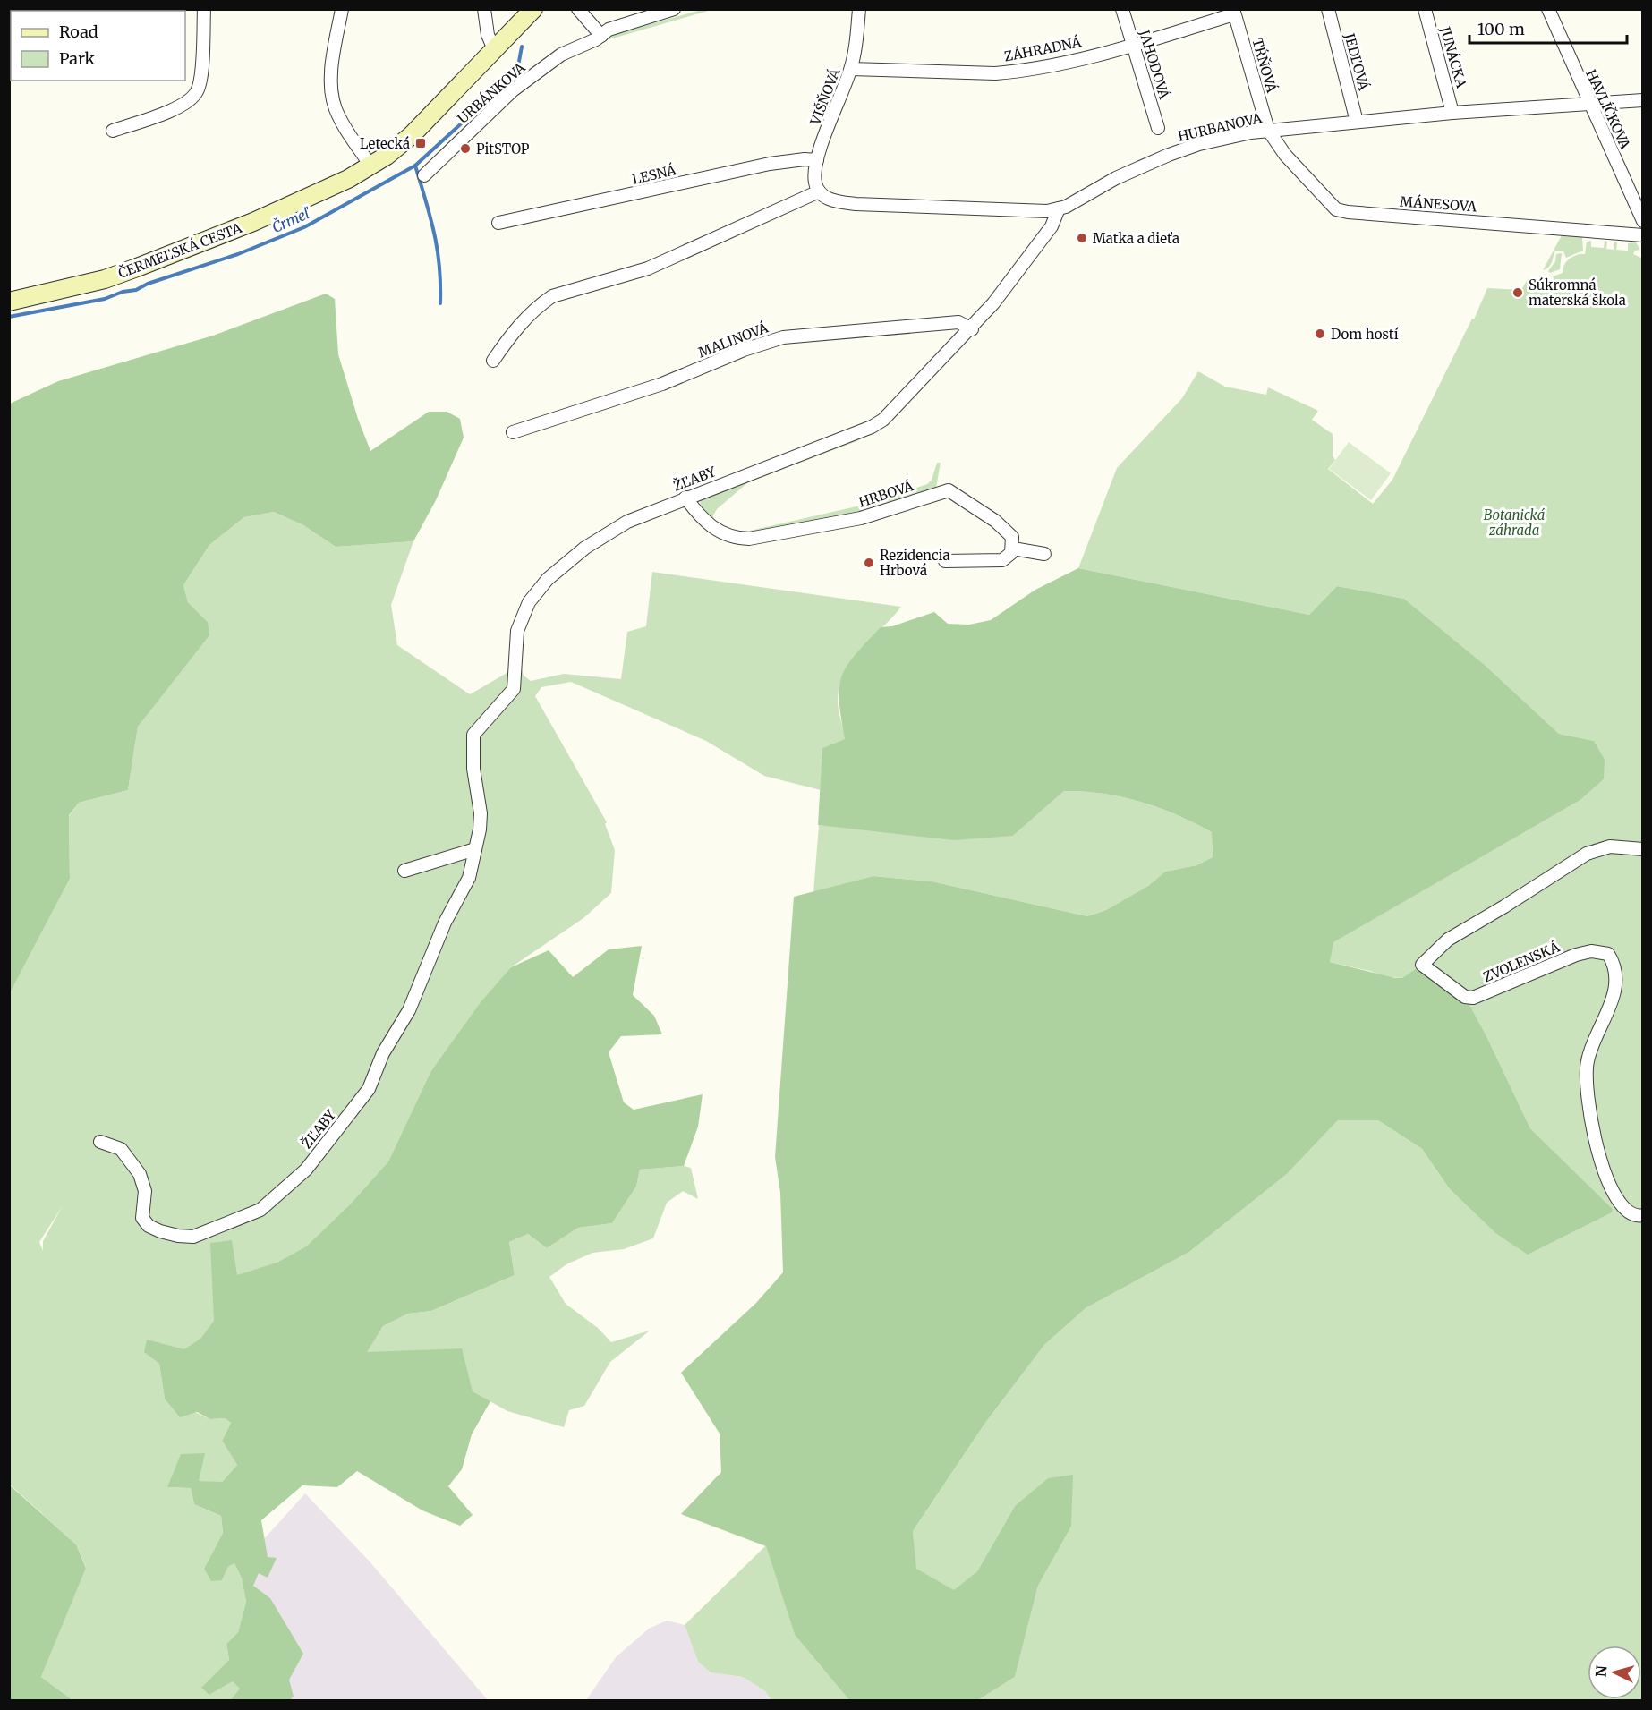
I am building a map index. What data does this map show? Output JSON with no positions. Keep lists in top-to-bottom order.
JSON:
{
  "streets": {
    "main road": ["ČERMEĽSKÁ CESTA"],
    "street": [
      "ZÁHRADNÁ",
      "JUNÁCKA",
      "JEDĽOVÁ",
      "JAHODOVÁ",
      "TŔŇOVÁ",
      "URBÁNKOVA",
      "VIŠŇOVÁ",
      "HAVLÍČKOVA",
      "HURBANOVA",
      "LESNÁ",
      "MÁNESOVA",
      "MALINOVÁ",
      "ŽĽABY",
      "HRBOVÁ",
      "ZVOLENSKÁ"
    ]
  },
  "crossings": [
    ["ZÁHRADNÁ", "JAHODOVÁ"],
    ["ZÁHRADNÁ", "TŔŇOVÁ"],
    ["ZÁHRADNÁ", "VIŠŇOVÁ"],
    ["JUNÁCKA", "HURBANOVA"],
    ["JEDĽOVÁ", "HURBANOVA"],
    ["TŔŇOVÁ", "HURBANOVA"],
    ["TŔŇOVÁ", "MÁNESOVA"],
    ["VIŠŇOVÁ", "HURBANOVA"],
    ["VIŠŇOVÁ", "LESNÁ"],
    ["HAVLÍČKOVA", "HURBANOVA"],
    ["HURBANOVA", "MÁNESOVA"],
    ["HURBANOVA", "ŽĽABY"],
    ["MALINOVÁ", "ŽĽABY"],
    ["ŽĽABY", "HRBOVÁ"]
  ],
  "water": ["Črmeľ"],
  "parks": ["Botanická záhrada"],
  "places": {
    "transit": ["Letecká"],
    "other": [
      "PitSTOP",
      "Matka a dieťa",
      "Súkromná materská škola",
      "Dom hostí",
      "Rezidencia Hrbová"
    ]
  },
  "legend": ["Road", "Park"],
  "scale_bar": "100 m",
  "north": "left"
}
